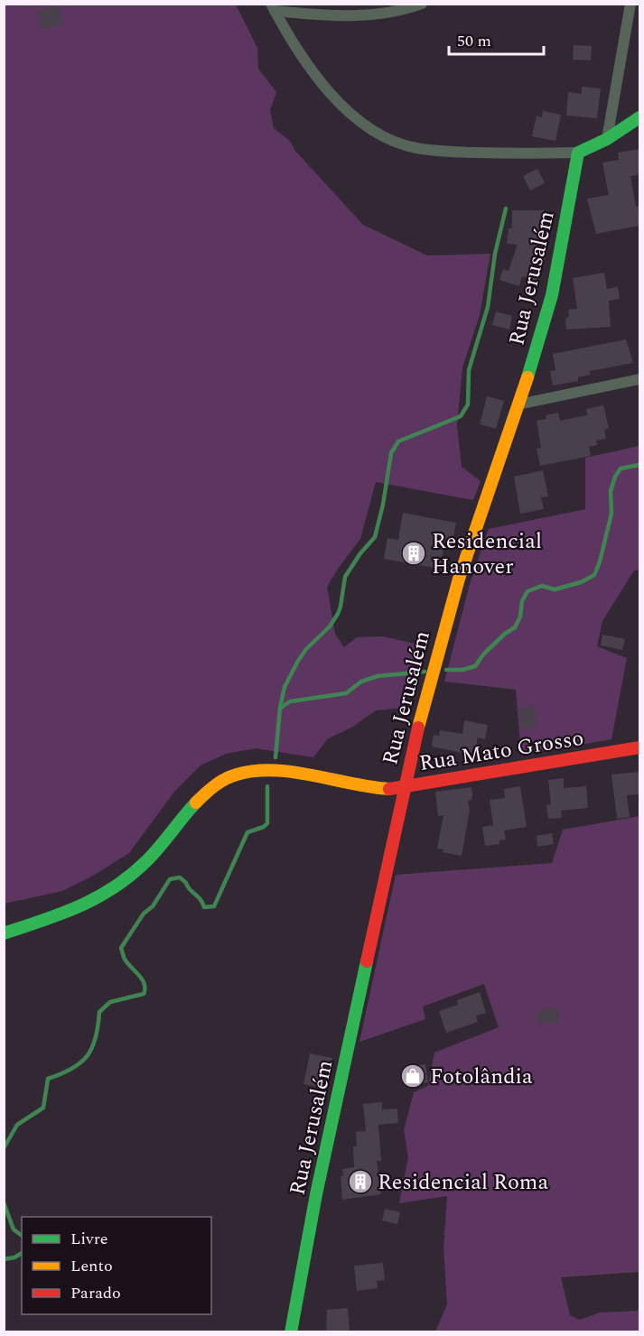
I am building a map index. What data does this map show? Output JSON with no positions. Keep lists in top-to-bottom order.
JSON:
{
  "streets": {
    "street": ["Rua Jerusalém", "Rua Mato Grosso"]
  },
  "crossings": [
    ["Rua Jerusalém", "Rua Mato Grosso"]
  ],
  "places": {
    "building": ["Residencial Hanover", "Residencial Roma"],
    "shop": ["Fotolândia"]
  },
  "legend": ["Livre", "Lento", "Parado"],
  "scale_bar": "50 m"
}
